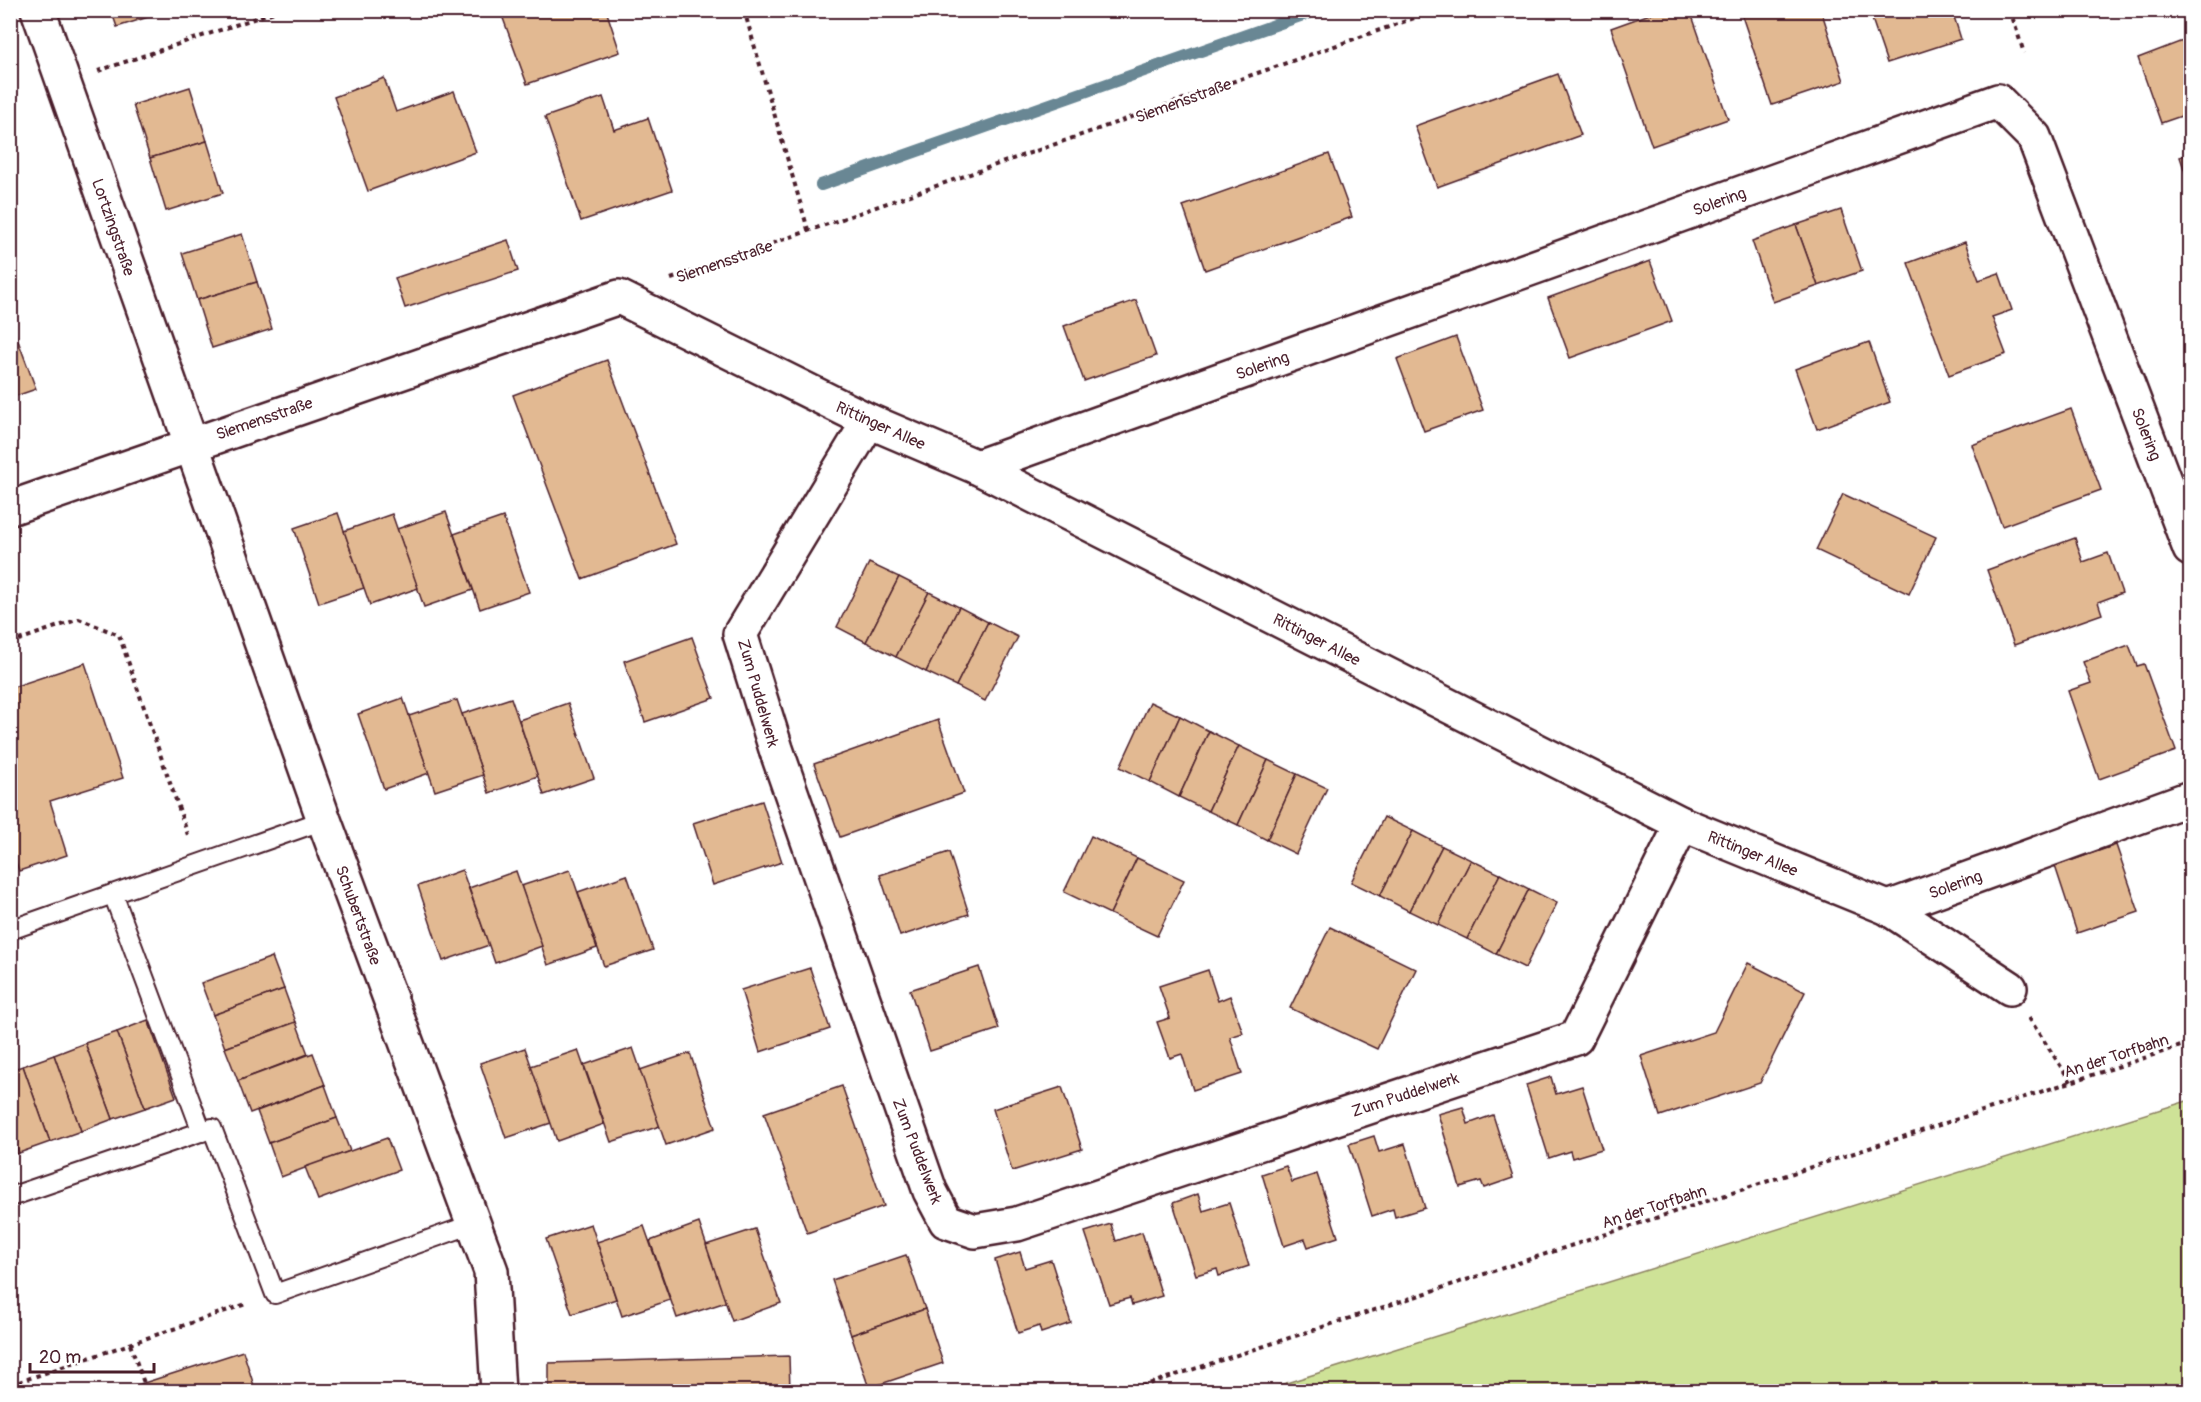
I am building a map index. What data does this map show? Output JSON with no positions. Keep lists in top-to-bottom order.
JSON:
{
  "streets": {
    "street": [
      "Siemensstraße",
      "Solering",
      "Lortzingstraße",
      "Rittinger Allee",
      "Zum Puddelwerk",
      "Schubertstraße"
    ],
    "path": ["An der Torfbahn"]
  },
  "crossings": [
    ["Siemensstraße", "Lortzingstraße"],
    ["Siemensstraße", "Rittinger Allee"],
    ["Siemensstraße", "Schubertstraße"],
    ["Solering", "Rittinger Allee"],
    ["Lortzingstraße", "Schubertstraße"],
    ["Rittinger Allee", "Zum Puddelwerk"]
  ],
  "scale_bar": "20 m"
}
